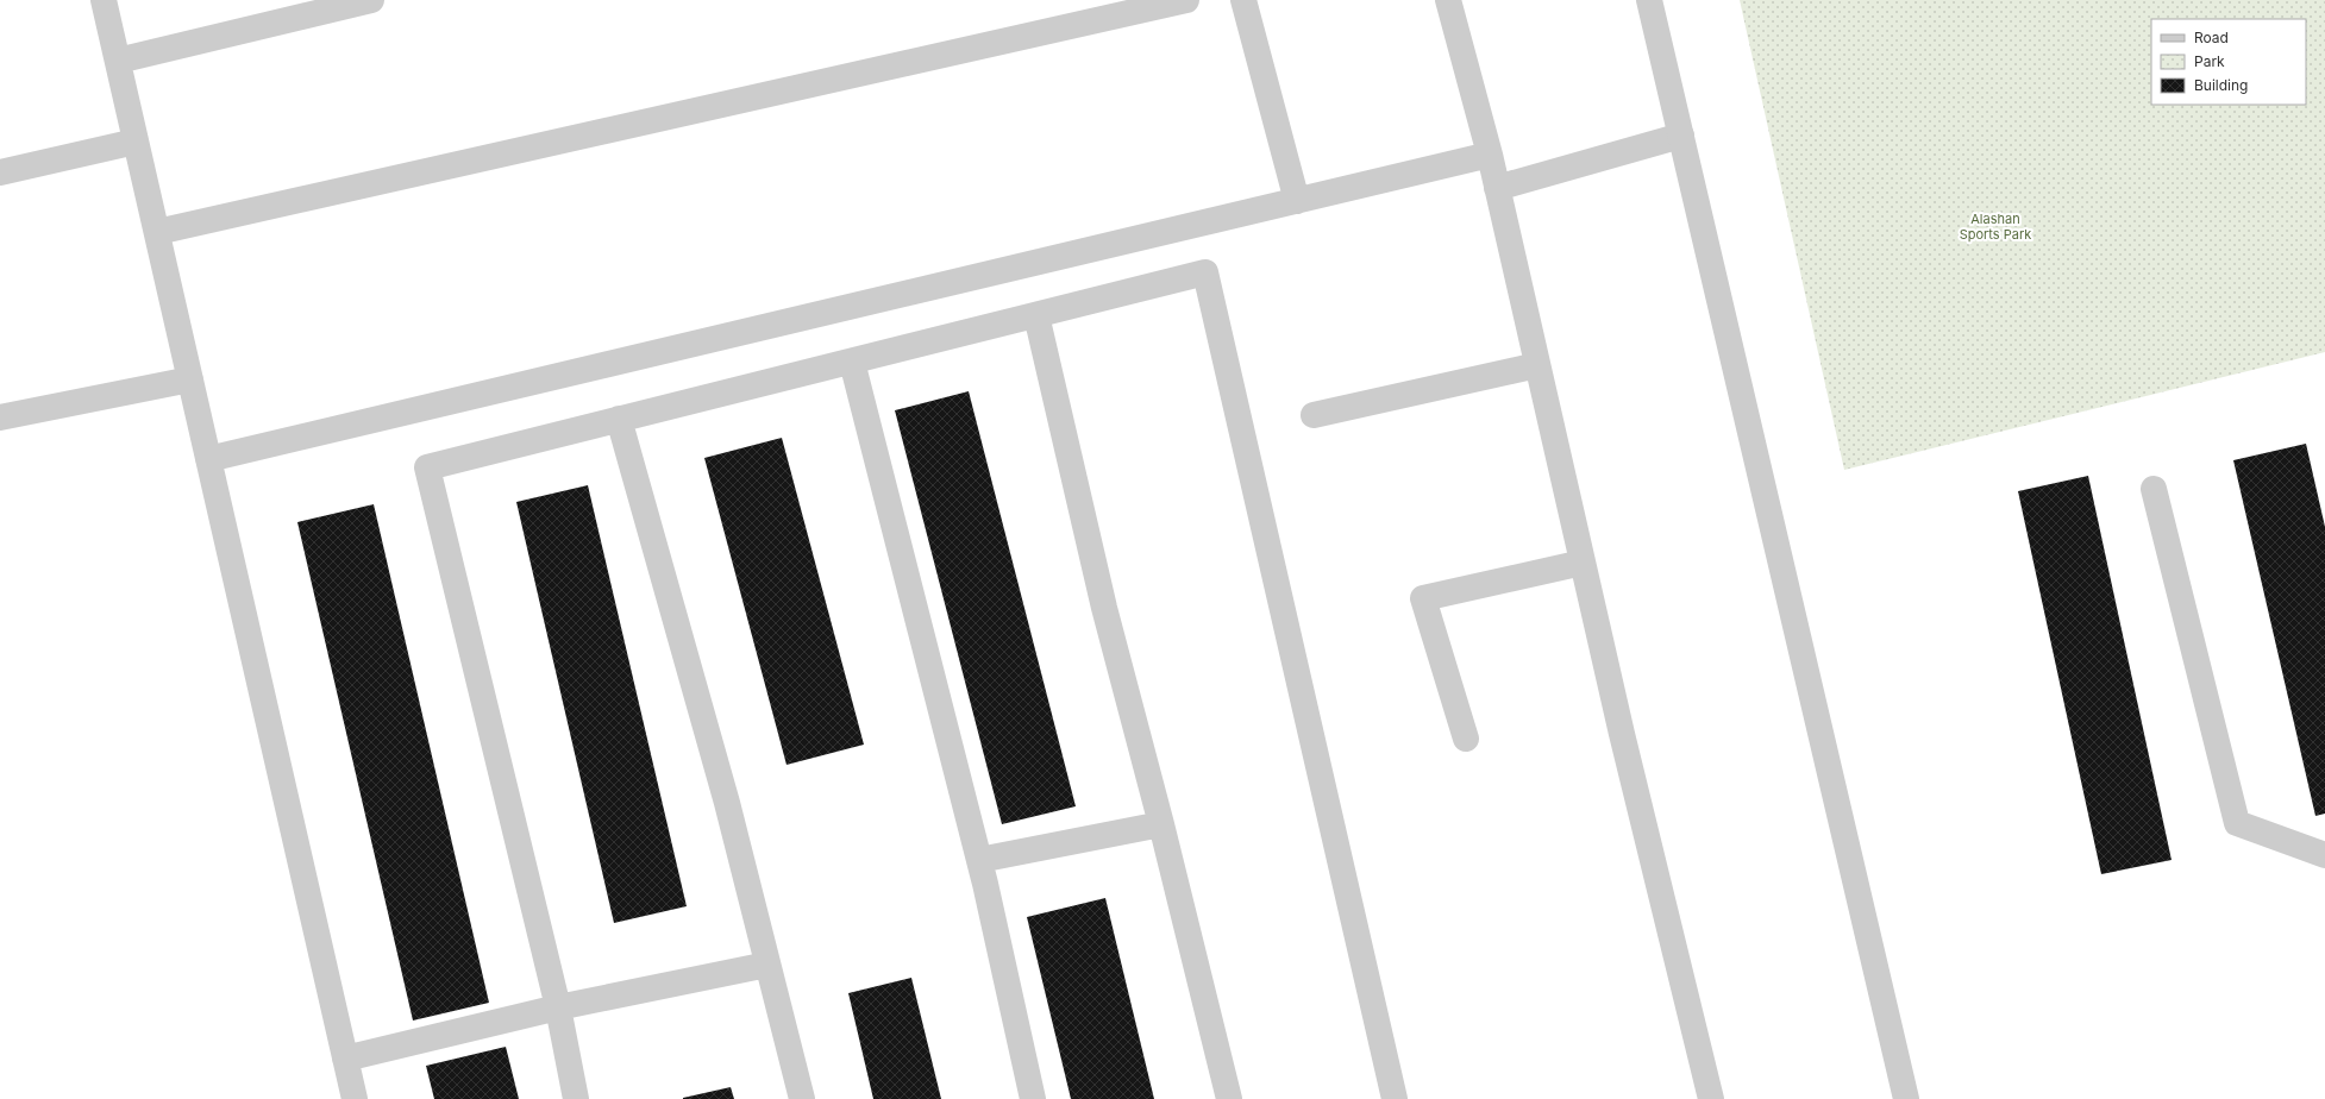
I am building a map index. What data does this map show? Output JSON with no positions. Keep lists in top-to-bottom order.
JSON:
{
  "parks": ["Alashan Sports Park"],
  "legend": ["Road", "Park", "Building"]
}
